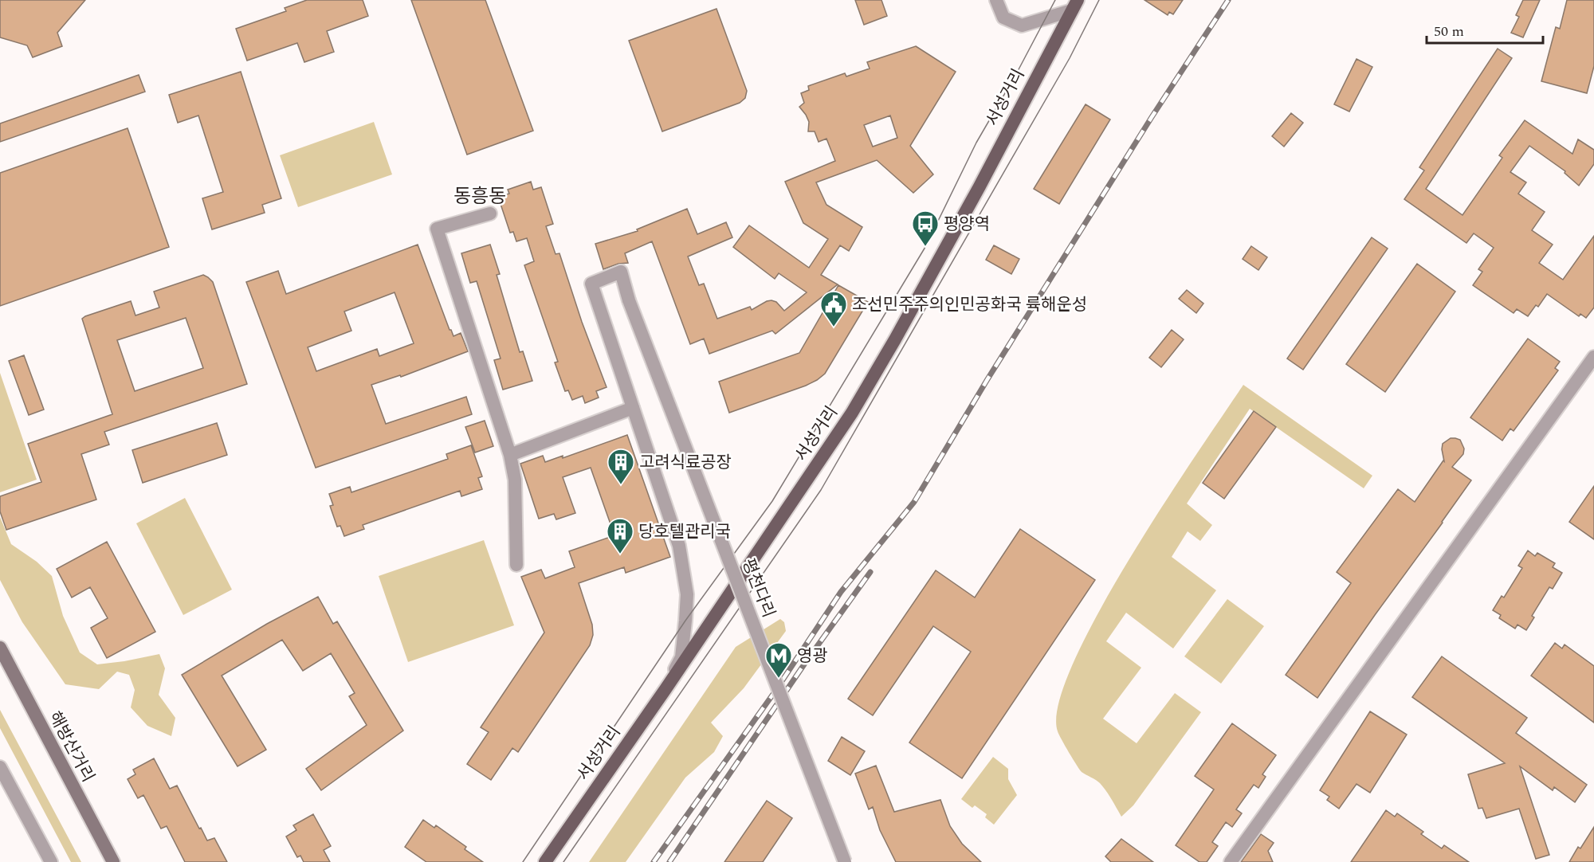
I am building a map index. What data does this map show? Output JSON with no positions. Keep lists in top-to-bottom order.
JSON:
{
  "streets": {
    "main road": ["서성거리", "해방산거리"],
    "street": ["평천다리"]
  },
  "districts": ["동흥동"],
  "places": {
    "bus stop": ["평양역"],
    "public building": ["조선민주주의인민공화국 륙해운성"],
    "building": ["고려식료공장", "당호텔관리국"],
    "metro station": ["영광"]
  },
  "scale_bar": "50 m"
}
